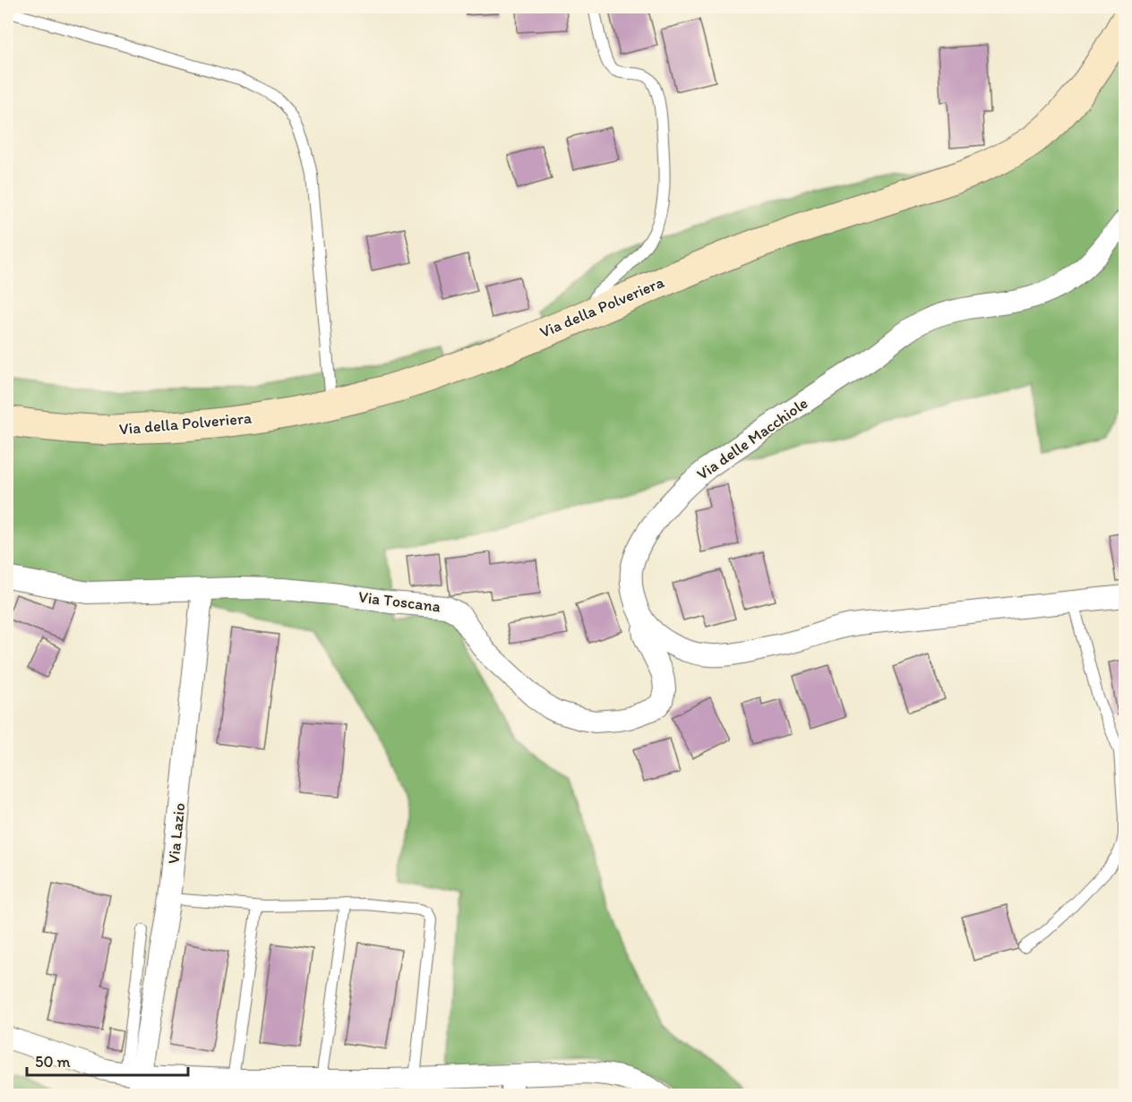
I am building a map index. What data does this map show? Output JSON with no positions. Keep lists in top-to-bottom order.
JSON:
{
  "streets": {
    "main road": ["Via della Polveriera"],
    "street": ["Via delle Macchiole", "Via Toscana", "Via Lazio"]
  },
  "crossings": [
    ["Via delle Macchiole", "Via Toscana"],
    ["Via Toscana", "Via Lazio"]
  ],
  "scale_bar": "50 m"
}
